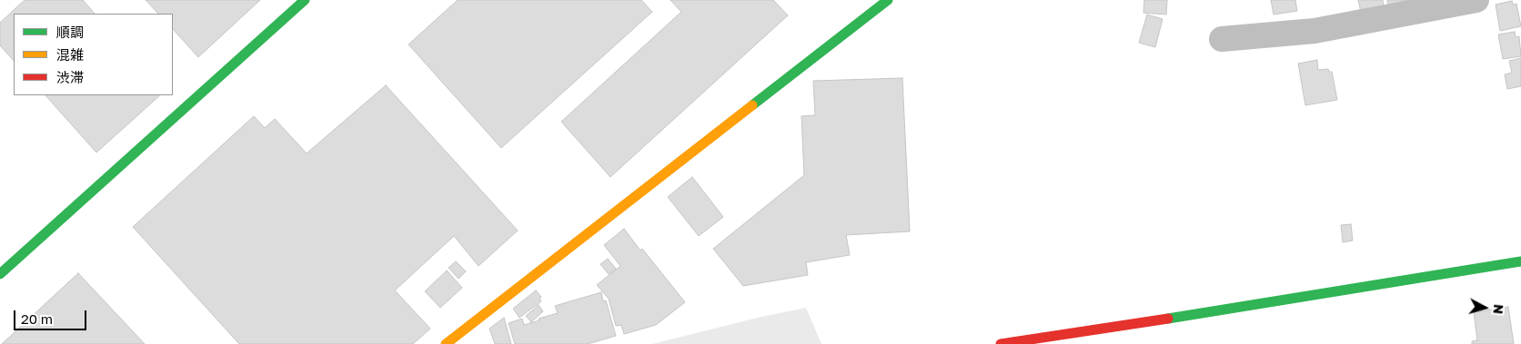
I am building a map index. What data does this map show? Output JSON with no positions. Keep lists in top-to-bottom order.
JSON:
{
  "legend": ["順調", "混雑", "渋滞"],
  "scale_bar": "20 m",
  "north": "right"
}
